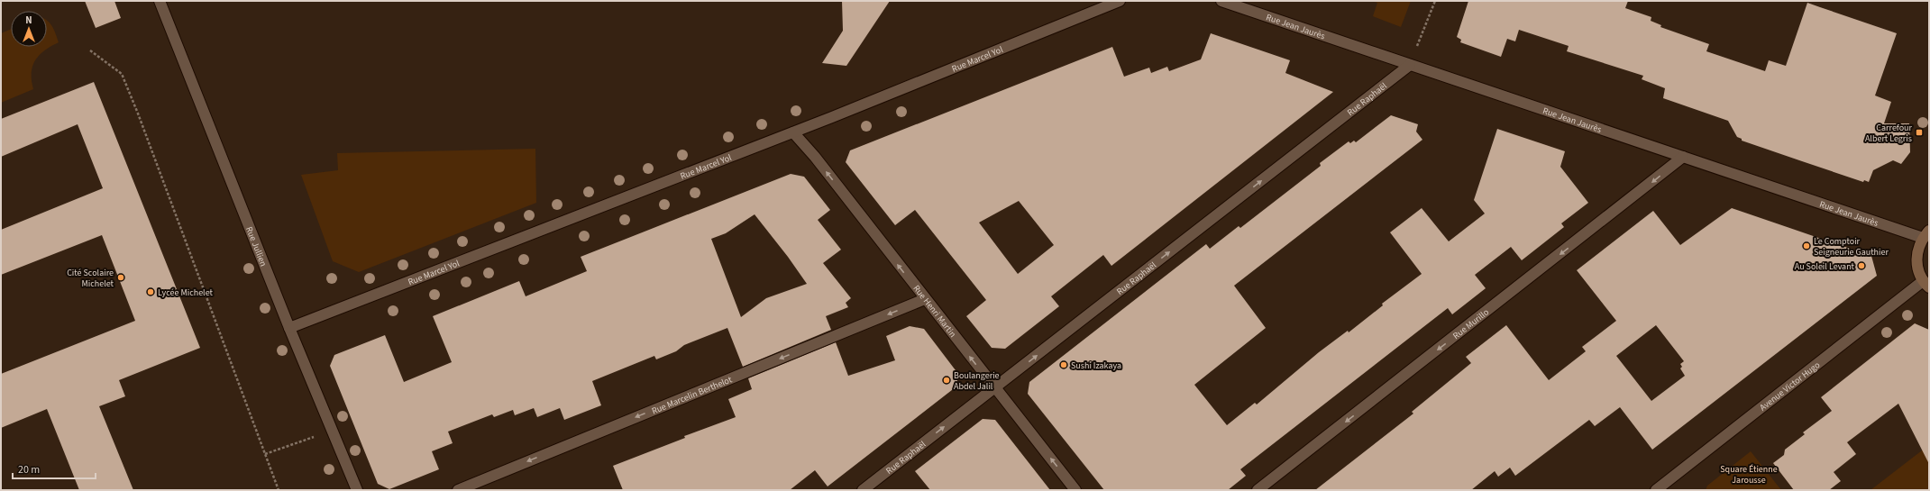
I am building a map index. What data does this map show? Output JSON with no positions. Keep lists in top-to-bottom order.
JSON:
{
  "streets": {
    "street": [
      "Rue Jean Jaurès",
      "Rue Marcel Yol",
      "Rue Raphaël",
      "Rue Jullien",
      "Rue Henri Martin",
      "Rue Murillo",
      "Avenue Victor Hugo",
      "Rue Marcelin Berthelot"
    ]
  },
  "crossings": [
    ["Rue Jean Jaurès", "Rue Raphaël"],
    ["Rue Jean Jaurès", "Rue Murillo"],
    ["Rue Marcel Yol", "Rue Jullien"],
    ["Rue Marcel Yol", "Rue Henri Martin"],
    ["Rue Raphaël", "Rue Henri Martin"],
    ["Rue Henri Martin", "Rue Marcelin Berthelot"]
  ],
  "one_way": [
    "Rue Raphaël",
    "Rue Henri Martin",
    "Rue Murillo",
    "Rue Marcelin Berthelot"
  ],
  "parks": ["Square Étienne Jarousse"],
  "places": {
    "transit": ["Carrefour Albert Legris"],
    "other": [
      "Le Comptoir Seigneurie Gauthier",
      "Au Soleil Levant",
      "Cité Scolaire Michelet",
      "Lycée Michelet",
      "Sushi Izakaya",
      "Boulangerie Abdel Jalil"
    ]
  },
  "scale_bar": "20 m",
  "north": "top"
}
